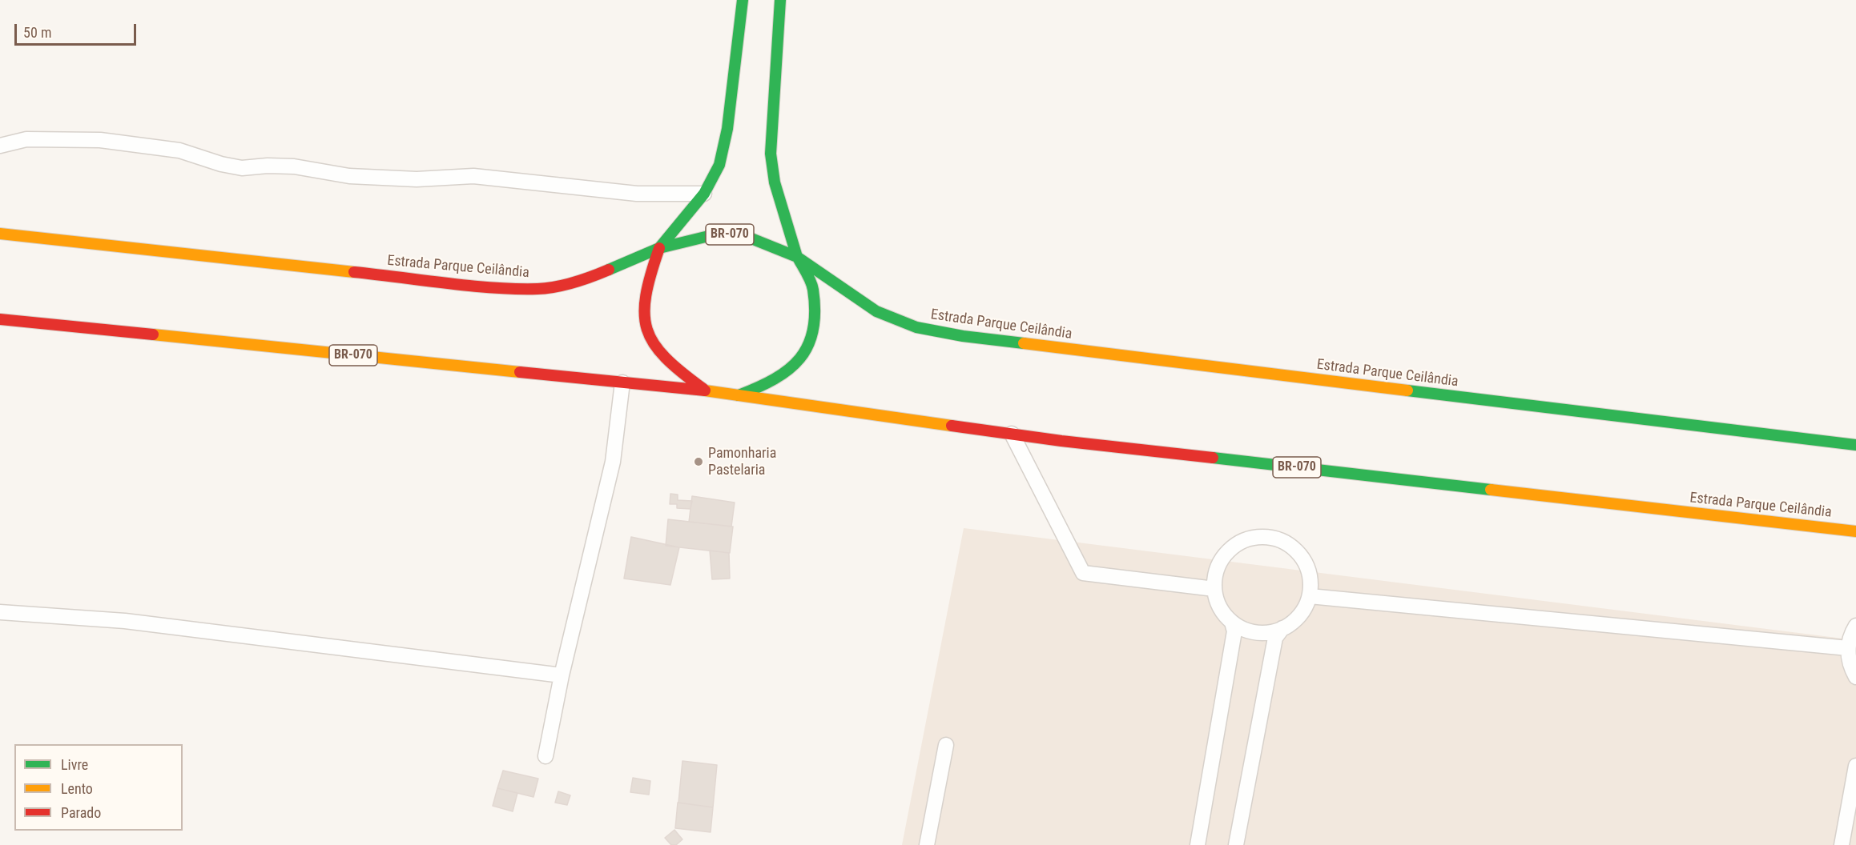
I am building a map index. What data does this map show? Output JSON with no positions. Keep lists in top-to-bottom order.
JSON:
{
  "streets": {
    "main road": ["BR-070", "Estrada Parque Ceilândia"]
  },
  "places": ["Pamonharia Pastelaria"],
  "legend": ["Livre", "Lento", "Parado"],
  "scale_bar": "50 m"
}
